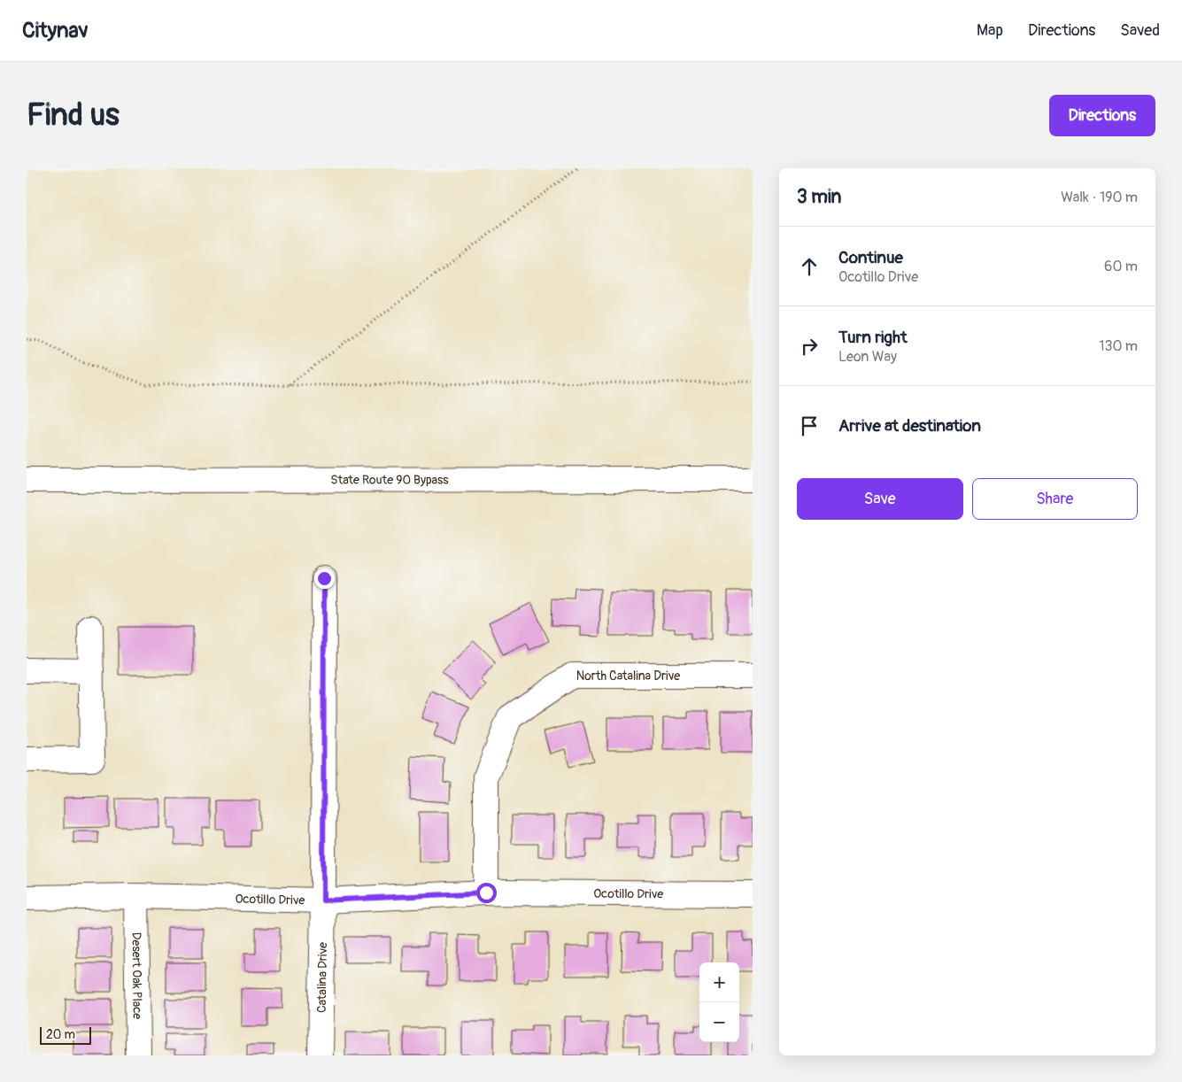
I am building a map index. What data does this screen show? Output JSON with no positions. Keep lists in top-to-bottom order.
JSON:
{
  "streets": {
    "main road": [
      "State Route 90 Bypass",
      "North Catalina Drive",
      "Ocotillo Drive",
      "Desert Oak Place",
      "Catalina Drive"
    ]
  },
  "crossings": [
    ["North Catalina Drive", "Ocotillo Drive"],
    ["Ocotillo Drive", "Desert Oak Place"],
    ["Ocotillo Drive", "Catalina Drive"]
  ],
  "scale_bar": "20 m",
  "page": {
    "header": "Citynav",
    "nav": ["Map", "Directions", "Saved"],
    "buttons": [
      "Directions",
      ["Save", "Share"]
    ],
    "title": "Find us",
    "heading": ["3 min", "Walk · 190 m"],
    "list": [
      ["Continue", "Ocotillo Drive", "60 m"],
      ["Turn right", "Leon Way", "130 m"],
      "Arrive at destination"
    ],
    "map_buttons": ["+", "−"],
    "scale": "20 m"
  }
}
